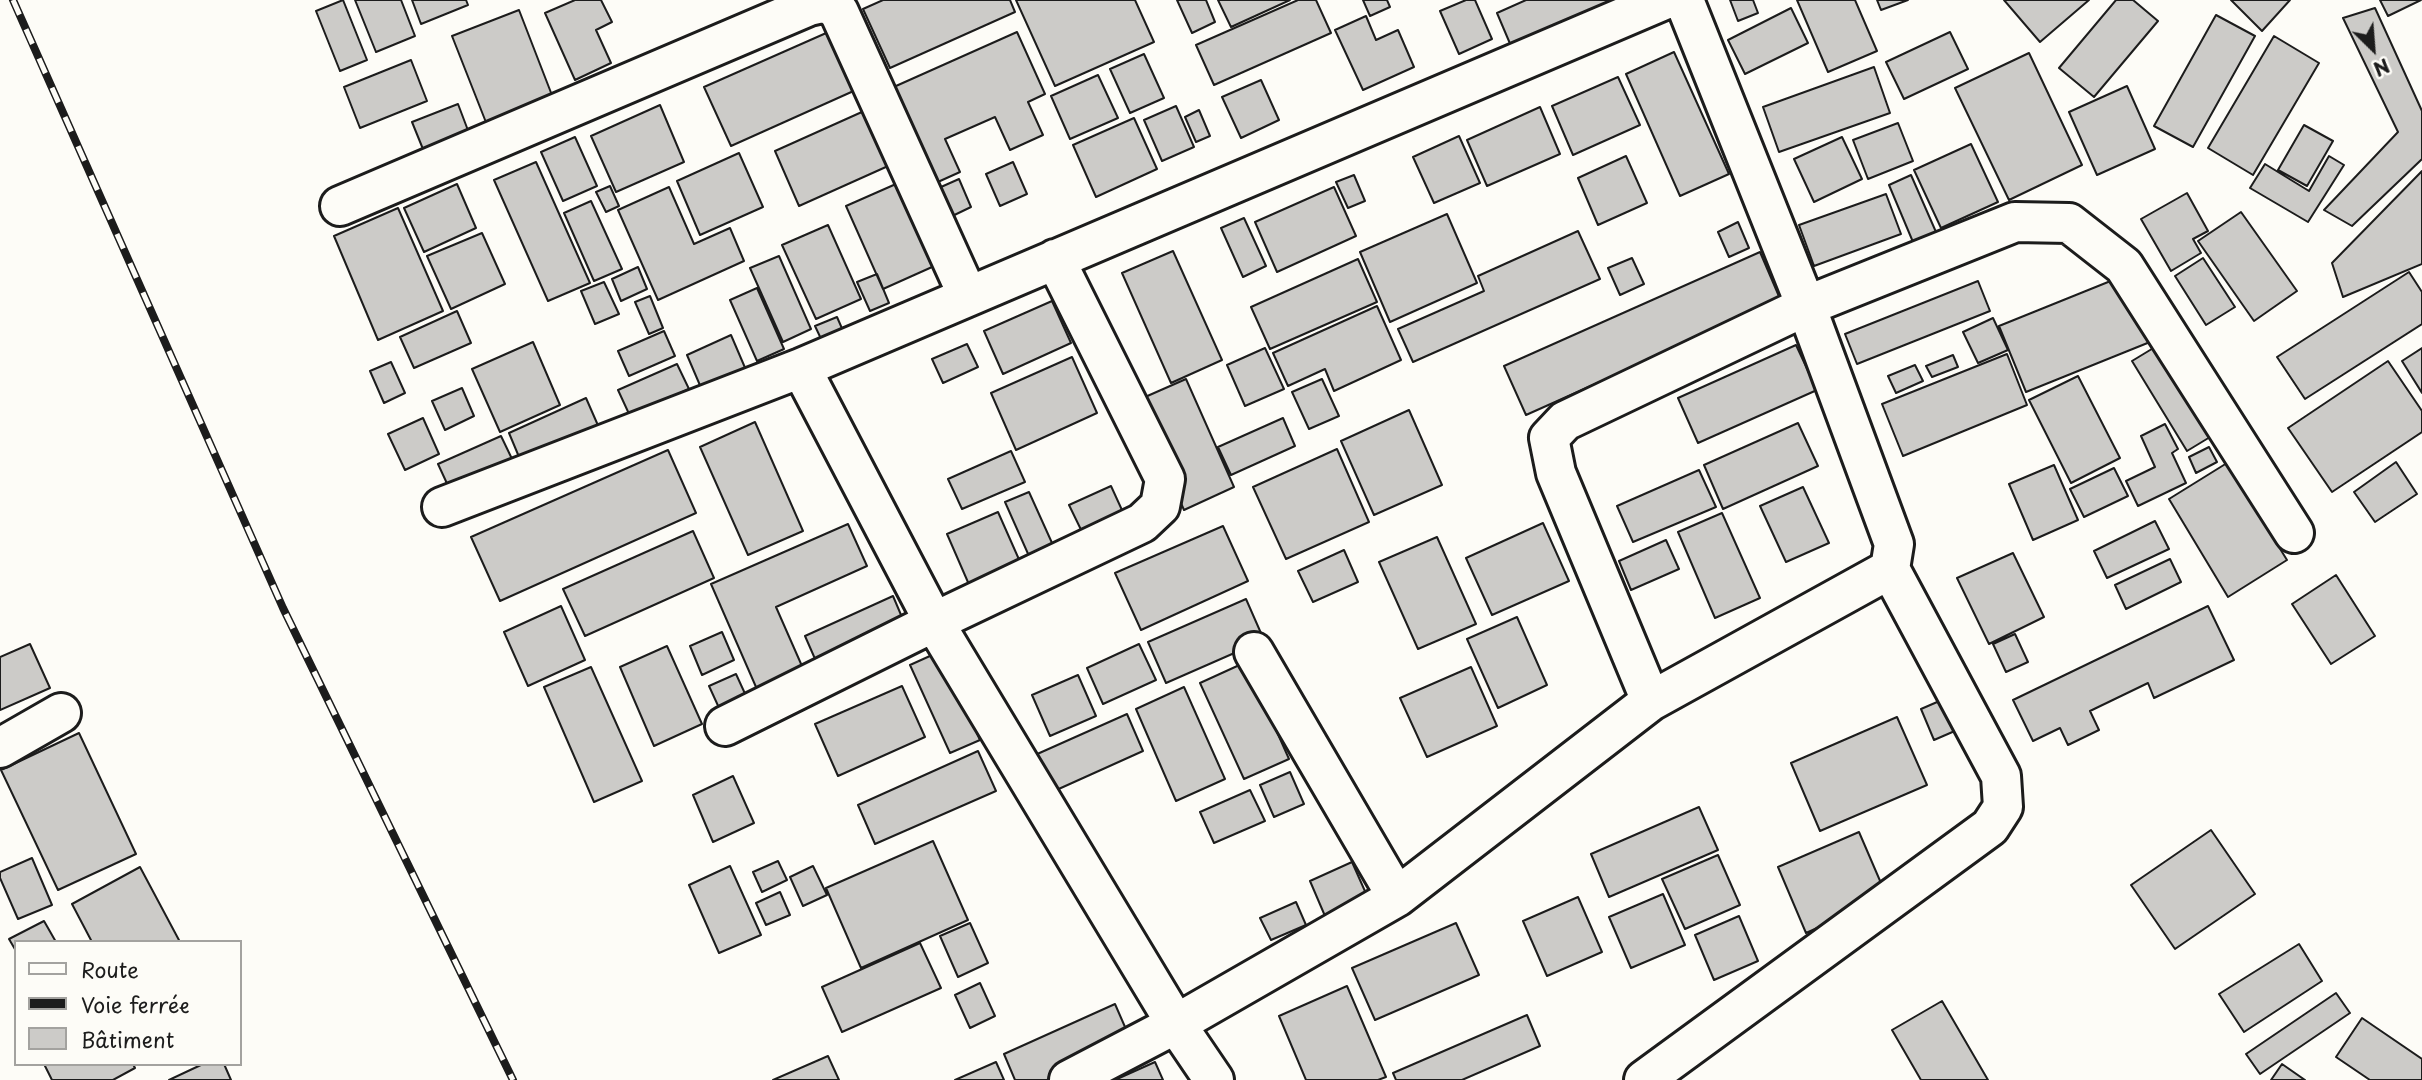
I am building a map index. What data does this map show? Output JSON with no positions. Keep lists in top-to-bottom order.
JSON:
{
  "legend": ["Route", "Voie ferrée", "Bâtiment"],
  "north": "bottom right"
}
